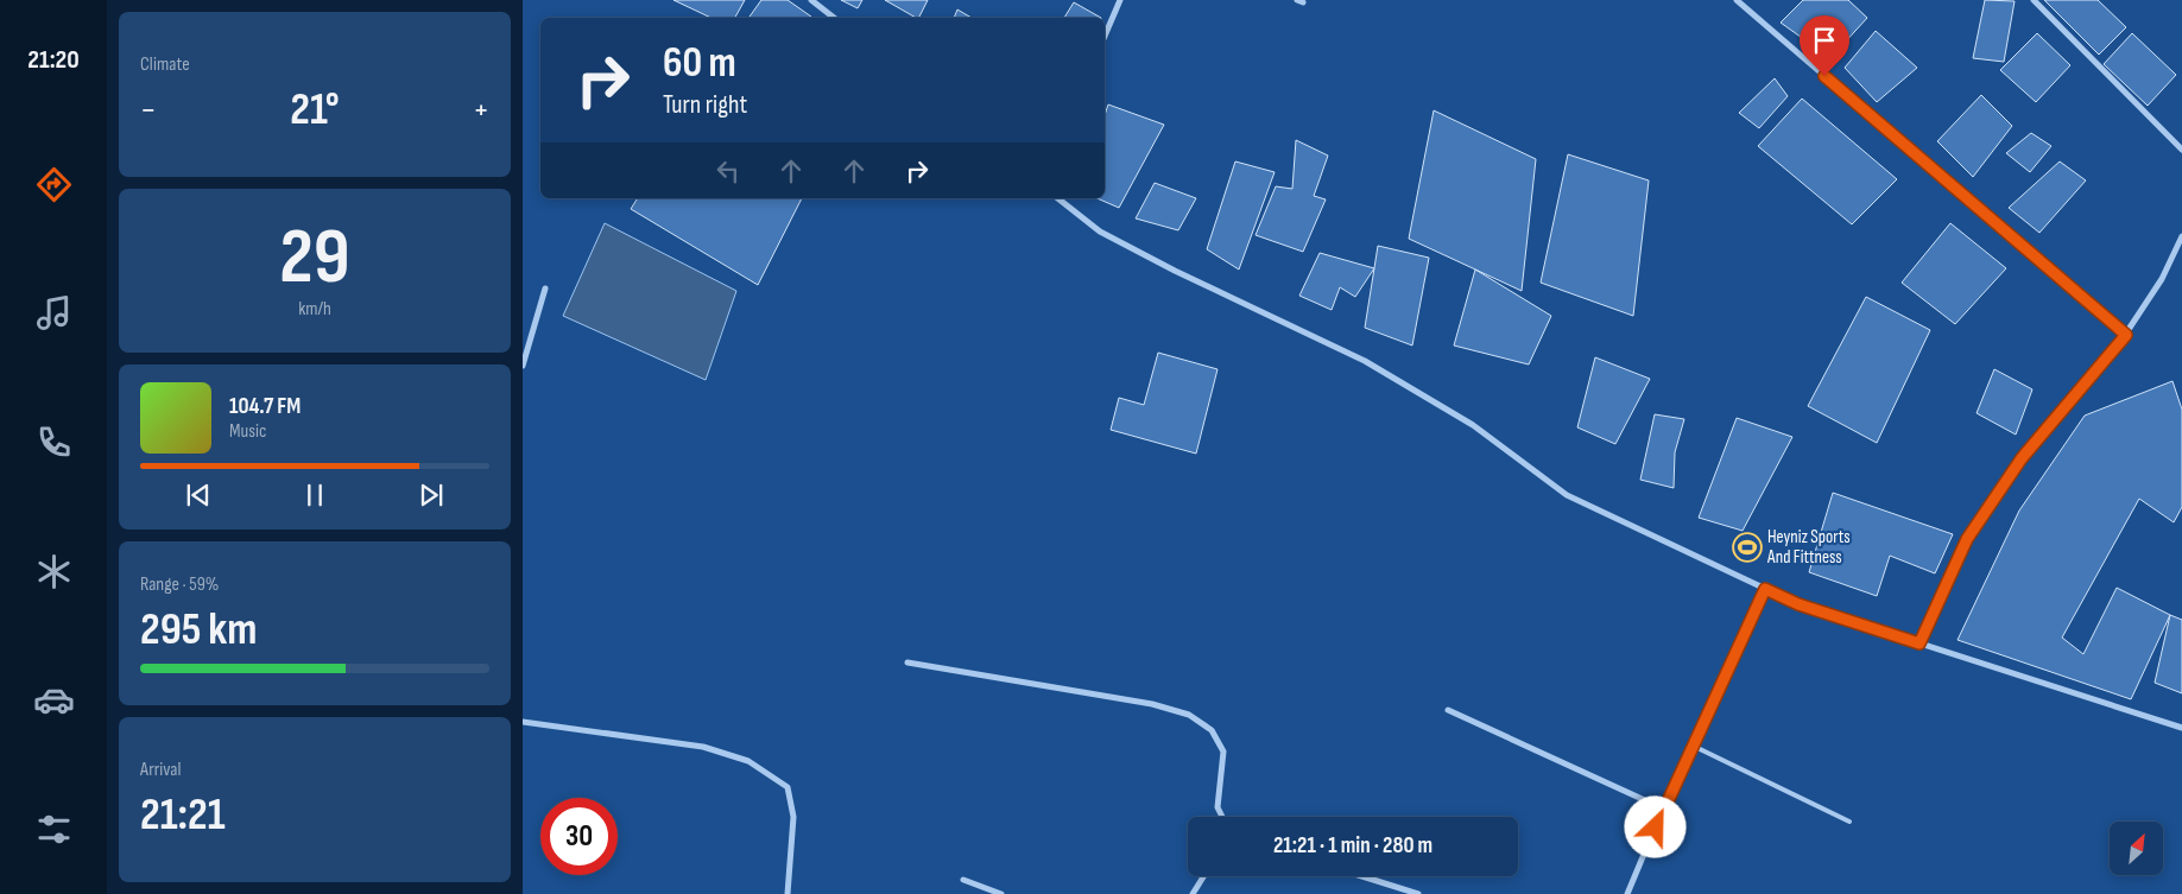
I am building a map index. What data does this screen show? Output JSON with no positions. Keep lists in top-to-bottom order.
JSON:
{
  "places": {
    "sports": ["Heyniz Sports And Fittness"]
  },
  "north": "top right",
  "page": {
    "tabs": "21:20",
    "tile": [
      "Climate",
      ["29", "km/h"],
      ["Range · 59%", "295 km"],
      ["Arrival", "21:21"]
    ],
    "turn": ["60 m", "Turn right"],
    "heat": ["−", "21°", "+"],
    "song": ["104.7 FM", "Music"],
    "limit": "30",
    "trip": "21:21 · 1 min · 280 m"
  }
}
